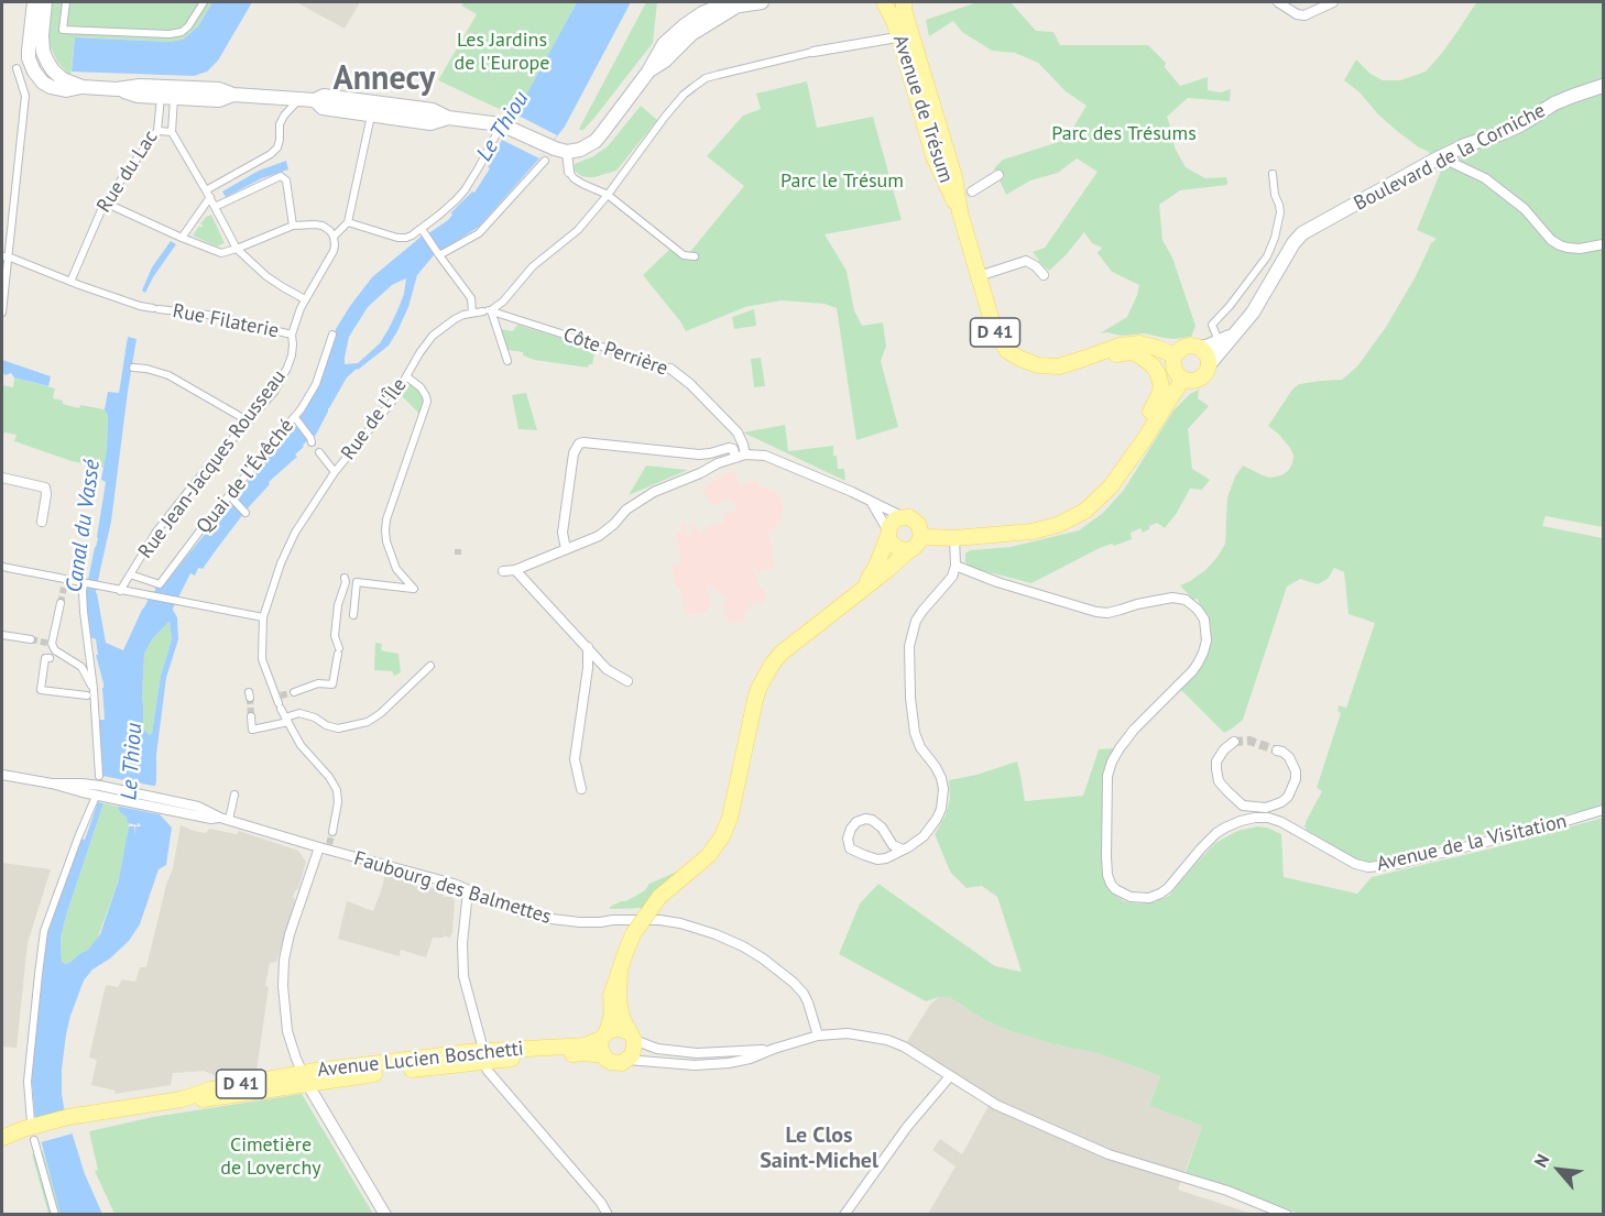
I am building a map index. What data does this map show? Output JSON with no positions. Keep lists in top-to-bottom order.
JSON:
{
  "streets": {
    "main road": [
      "Avenue de Trésum",
      "Boulevard de la Corniche",
      "D 41",
      "Avenue Lucien Boschetti"
    ],
    "street": [
      "Rue du Lac",
      "Rue Filaterie",
      "Côte Perrière",
      "Rue de l'Île",
      "Rue Jean-Jacques Rousseau",
      "Quai de l'Évêché",
      "Avenue de la Visitation",
      "Faubourg des Balmettes"
    ]
  },
  "crossings": [
    ["Avenue de Trésum", "Boulevard de la Corniche"],
    ["Rue du Lac", "Rue Filaterie"],
    ["Rue Filaterie", "Rue Jean-Jacques Rousseau"],
    ["D 41", "Avenue Lucien Boschetti"],
    ["Côte Perrière", "Rue de l'Île"],
    ["Rue Jean-Jacques Rousseau", "Quai de l'Évêché"]
  ],
  "districts": ["Annecy", "Le Clos Saint-Michel"],
  "water": ["Le Thiou", "Canal du Vassé"],
  "parks": [
    "Les Jardins de l'Europe",
    "Parc des Trésums",
    "Parc le Trésum",
    "Cimetière de Loverchy"
  ],
  "north": "top left"
}
